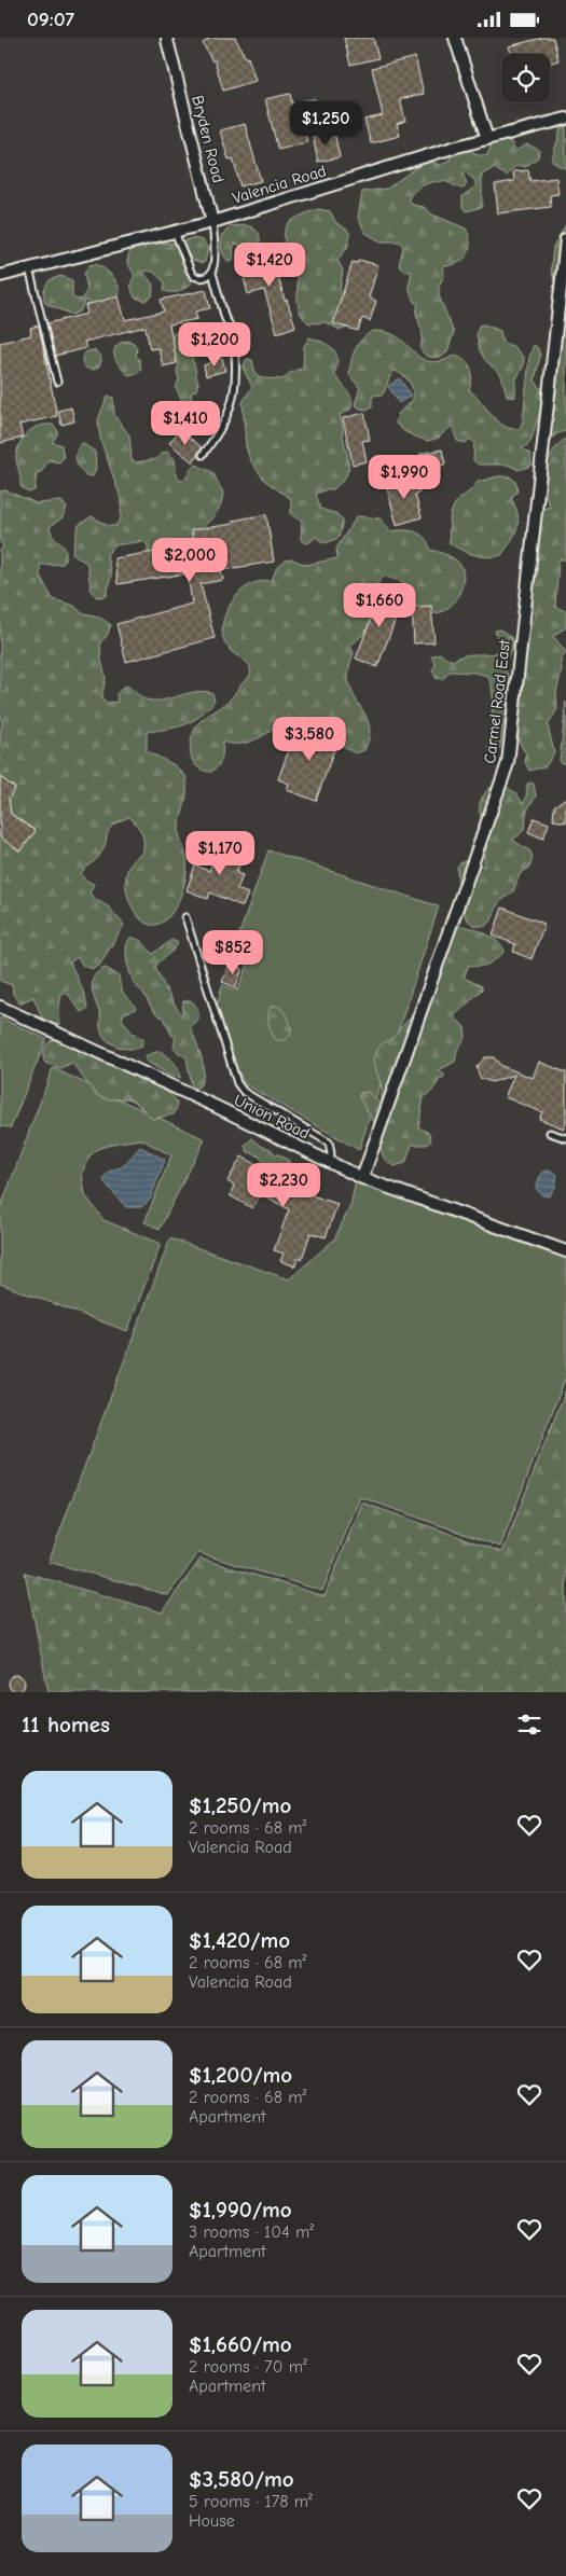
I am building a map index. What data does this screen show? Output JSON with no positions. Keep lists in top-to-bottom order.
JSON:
{
  "streets": {
    "street": [
      "Bryden Road",
      "Valencia Road",
      "Carmel Road East",
      "Union Road"
    ]
  },
  "crossings": [
    ["Bryden Road", "Valencia Road"],
    ["Carmel Road East", "Union Road"]
  ],
  "page": {
    "status": "09:07",
    "price": [
      "$1,250",
      "$1,420",
      "$1,200",
      "$1,410",
      "$1,990",
      "$2,000",
      "$1,660",
      "$3,580",
      "$1,170",
      "$852",
      "$2,230"
    ],
    "heading": "11 homes",
    "list": [
      {
        "name": "$1,250/mo",
        "note": "2 rooms · 68 m² · Valencia Road"
      },
      {
        "name": "$1,420/mo",
        "note": "2 rooms · 68 m² · Valencia Road"
      },
      {
        "name": "$1,200/mo",
        "note": "2 rooms · 68 m² · Apartment"
      },
      {
        "name": "$1,990/mo",
        "note": "3 rooms · 104 m² · Apartment"
      },
      {
        "name": "$1,660/mo",
        "note": "2 rooms · 70 m² · Apartment"
      },
      {
        "name": "$3,580/mo",
        "note": "5 rooms · 178 m² · House"
      }
    ]
  }
}
